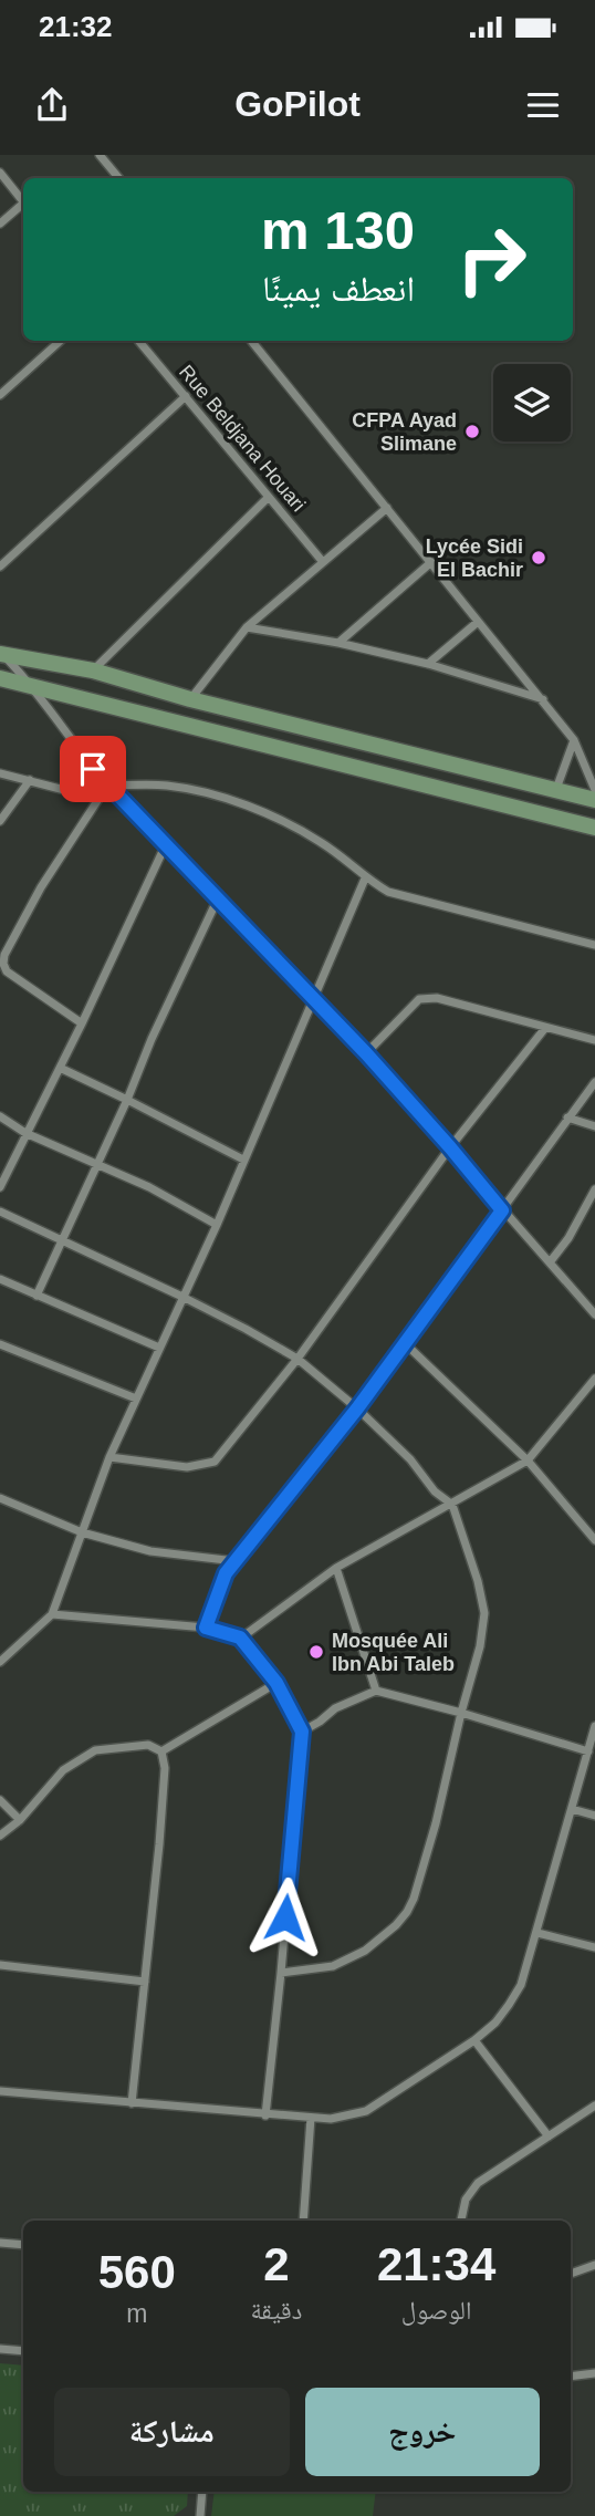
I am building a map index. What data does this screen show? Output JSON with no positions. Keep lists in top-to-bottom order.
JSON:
{
  "streets": {
    "street": ["Rue Beldjana Houari"]
  },
  "places": ["CFPA Ayad Slimane", "Lycée Sidi El Bachir", "Mosquée Ali Ibn Abi Taleb"],
  "page": {
    "status": "21:32",
    "header": "GoPilot",
    "turn": ["130 m", "انعطف يمينًا"],
    "eta": [
      "21:34",
      "الوصول",
      "2",
      "دقيقة",
      "560",
      "m"
    ],
    "buttons": ["خروج", "مشاركة"]
  }
}
